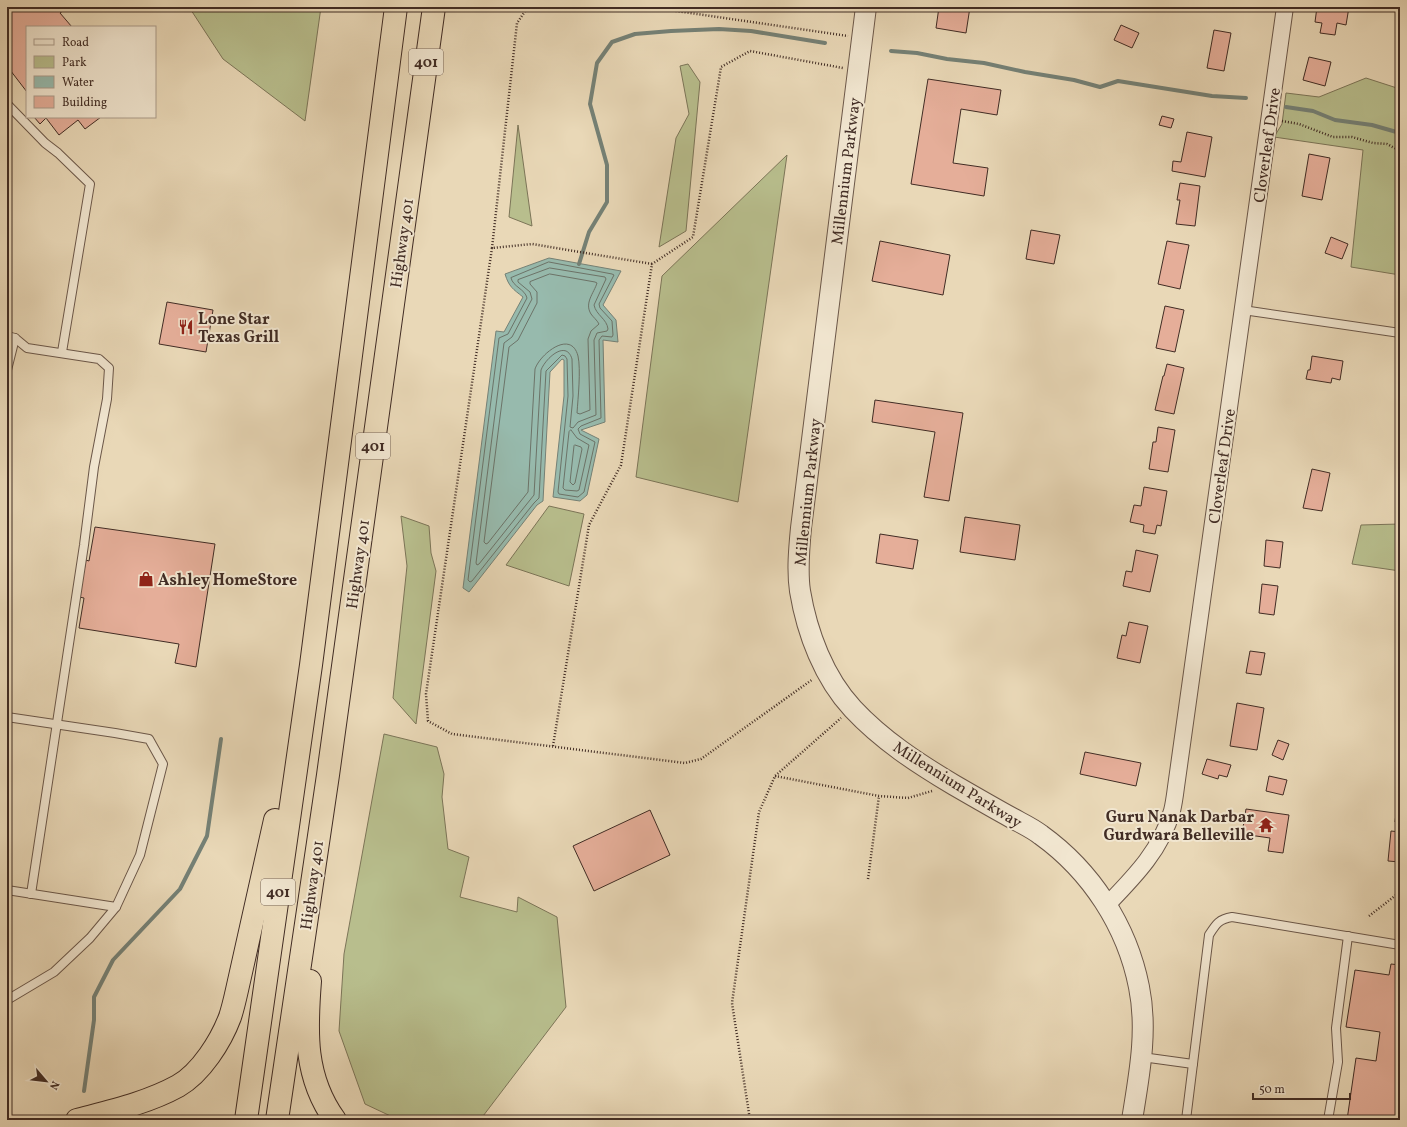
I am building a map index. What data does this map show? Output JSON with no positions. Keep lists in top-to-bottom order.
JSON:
{
  "streets": {
    "highway": ["401", "Highway 401"],
    "street": ["Cloverleaf Drive", "Millennium Parkway"]
  },
  "crossings": [
    ["Cloverleaf Drive", "Millennium Parkway"]
  ],
  "places": {
    "restaurant": ["Lone Star Texas Grill"],
    "shop": ["Ashley HomeStore"],
    "temple": ["Guru Nanak Darbar Gurdwara Belleville"]
  },
  "legend": [
    "Road",
    "Park",
    "Water",
    "Building"
  ],
  "scale_bar": "50 m",
  "north": "bottom right"
}
